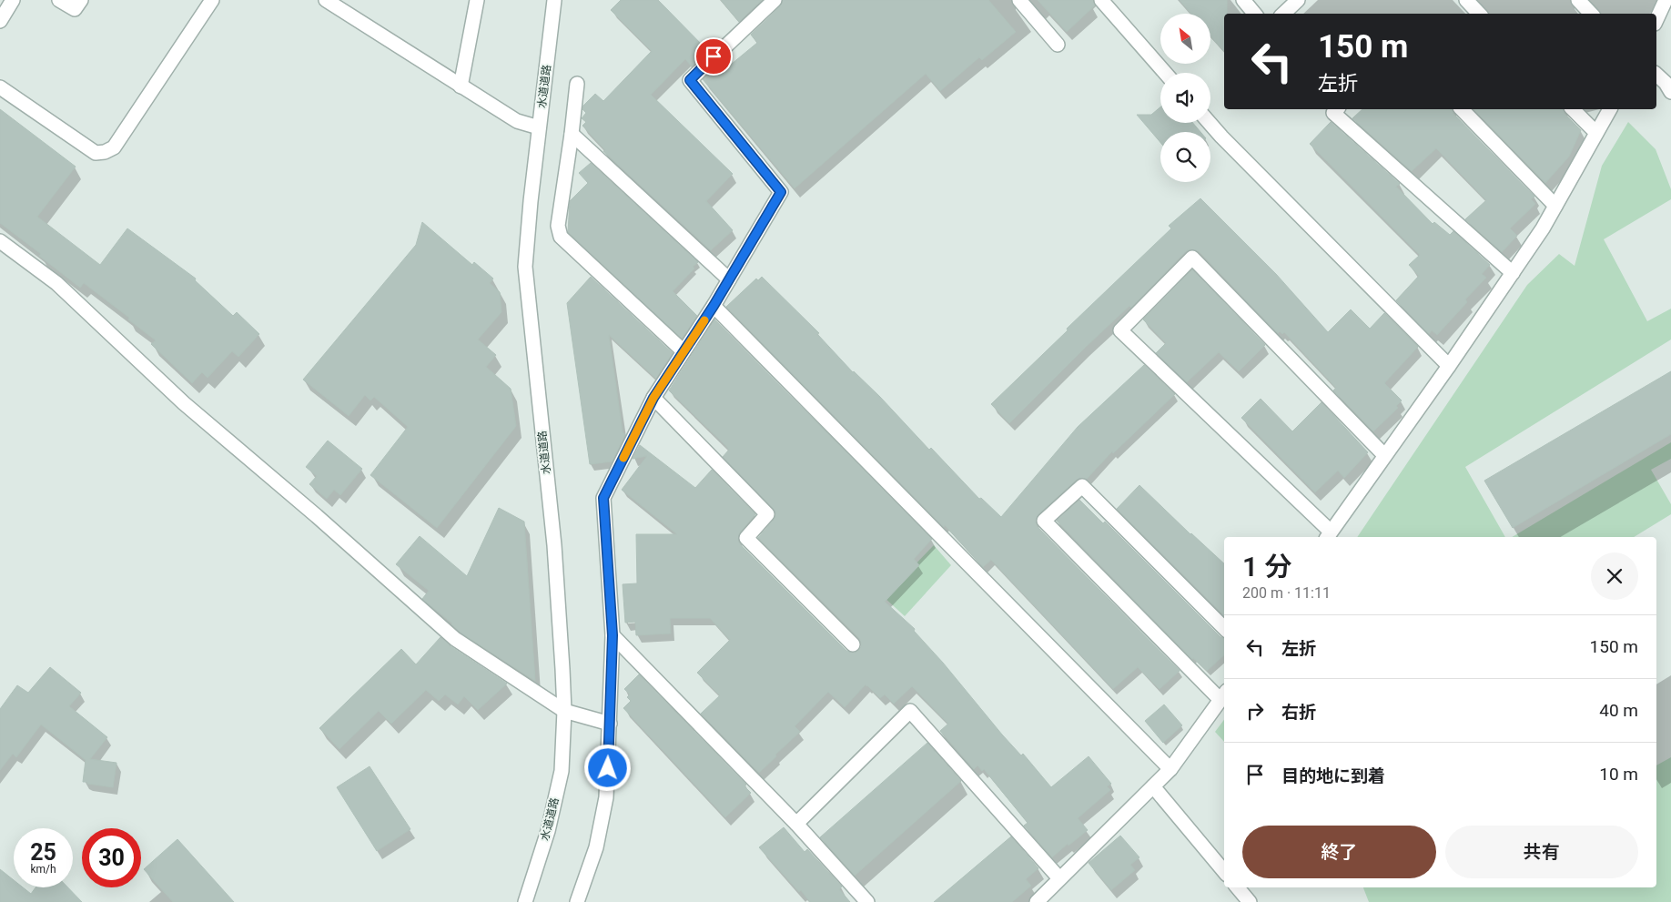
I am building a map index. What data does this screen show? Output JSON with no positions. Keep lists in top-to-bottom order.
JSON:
{
  "streets": {
    "street": ["水道道路"]
  },
  "north": "top left",
  "page": {
    "turn": ["150 m", "左折"],
    "heading": ["1 分", "200 m · 11:11"],
    "list": [
      {
        "name": "左折",
        "value": "150 m"
      },
      {
        "name": "右折",
        "value": "40 m"
      },
      {
        "name": "目的地に到着",
        "value": "10 m"
      }
    ],
    "buttons": ["終了", "共有"],
    "speed": "25 km/h",
    "limit": "30"
  }
}
